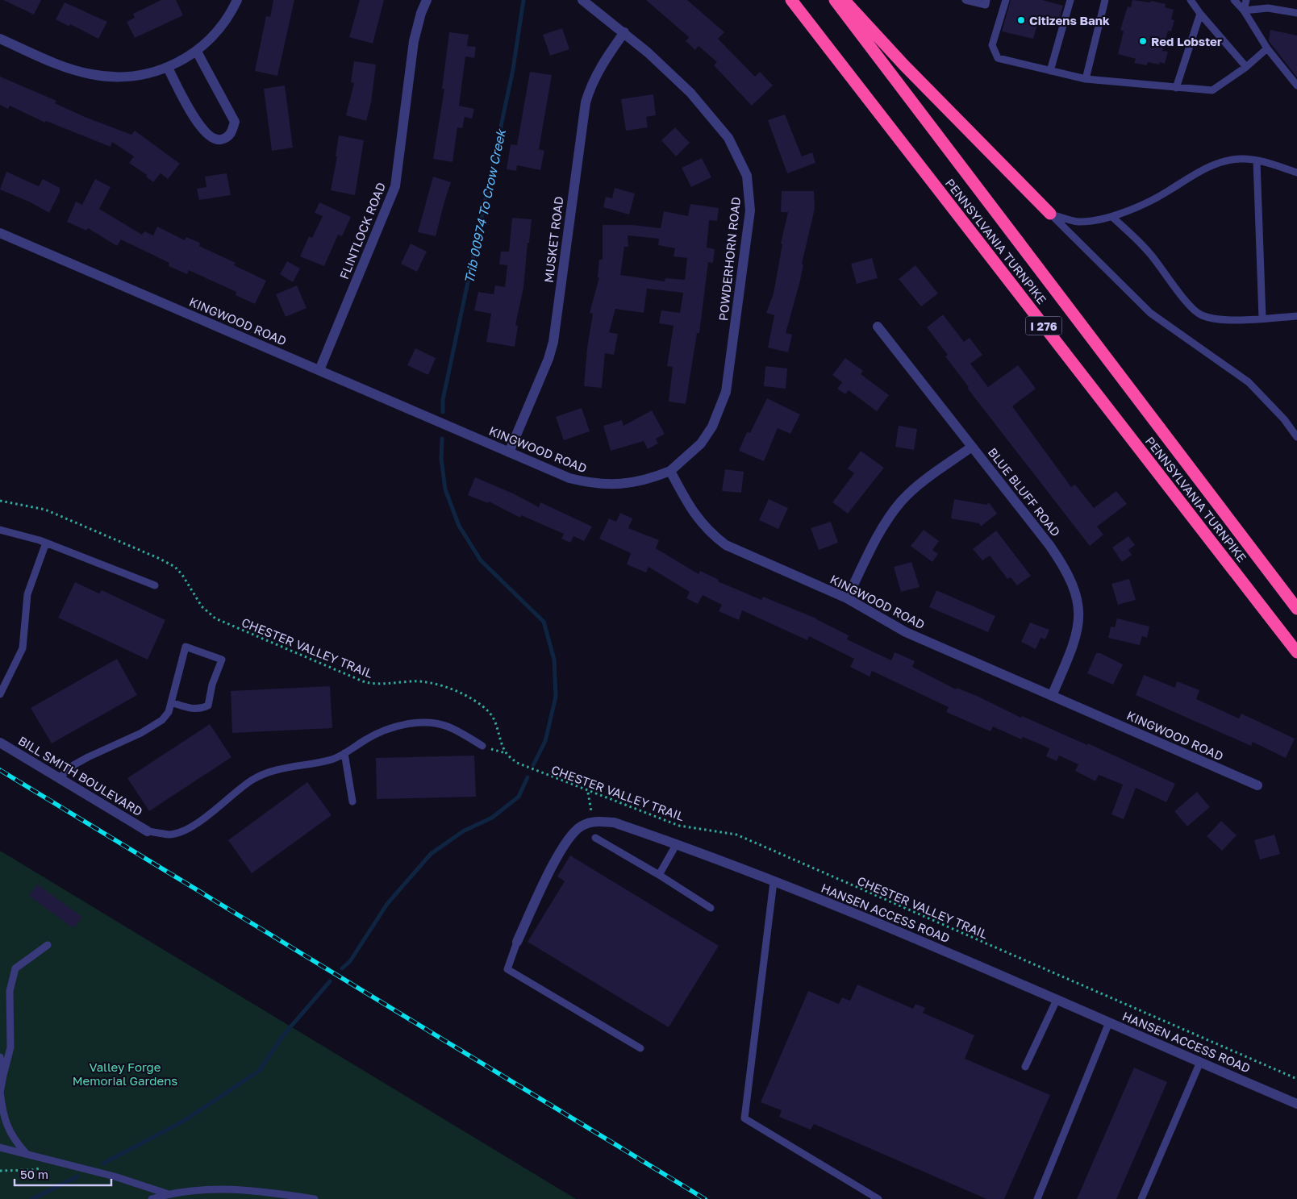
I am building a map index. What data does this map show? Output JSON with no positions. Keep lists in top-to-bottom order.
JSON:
{
  "streets": {
    "highway": ["PENNSYLVANIA TURNPIKE", "I 276"],
    "street": [
      "FLINTLOCK ROAD",
      "MUSKET ROAD",
      "POWDERHORN ROAD",
      "KINGWOOD ROAD",
      "BLUE BLUFF ROAD",
      "BILL SMITH BOULEVARD",
      "HANSEN ACCESS ROAD"
    ],
    "path": ["CHESTER VALLEY TRAIL"]
  },
  "crossings": [
    ["FLINTLOCK ROAD", "KINGWOOD ROAD"],
    ["MUSKET ROAD", "POWDERHORN ROAD"],
    ["MUSKET ROAD", "KINGWOOD ROAD"],
    ["POWDERHORN ROAD", "KINGWOOD ROAD"],
    ["KINGWOOD ROAD", "BLUE BLUFF ROAD"]
  ],
  "water": ["Trib 00974 To Crow Creek"],
  "parks": ["Valley Forge Memorial Gardens"],
  "places": ["Citizens Bank", "Red Lobster"],
  "scale_bar": "50 m"
}
